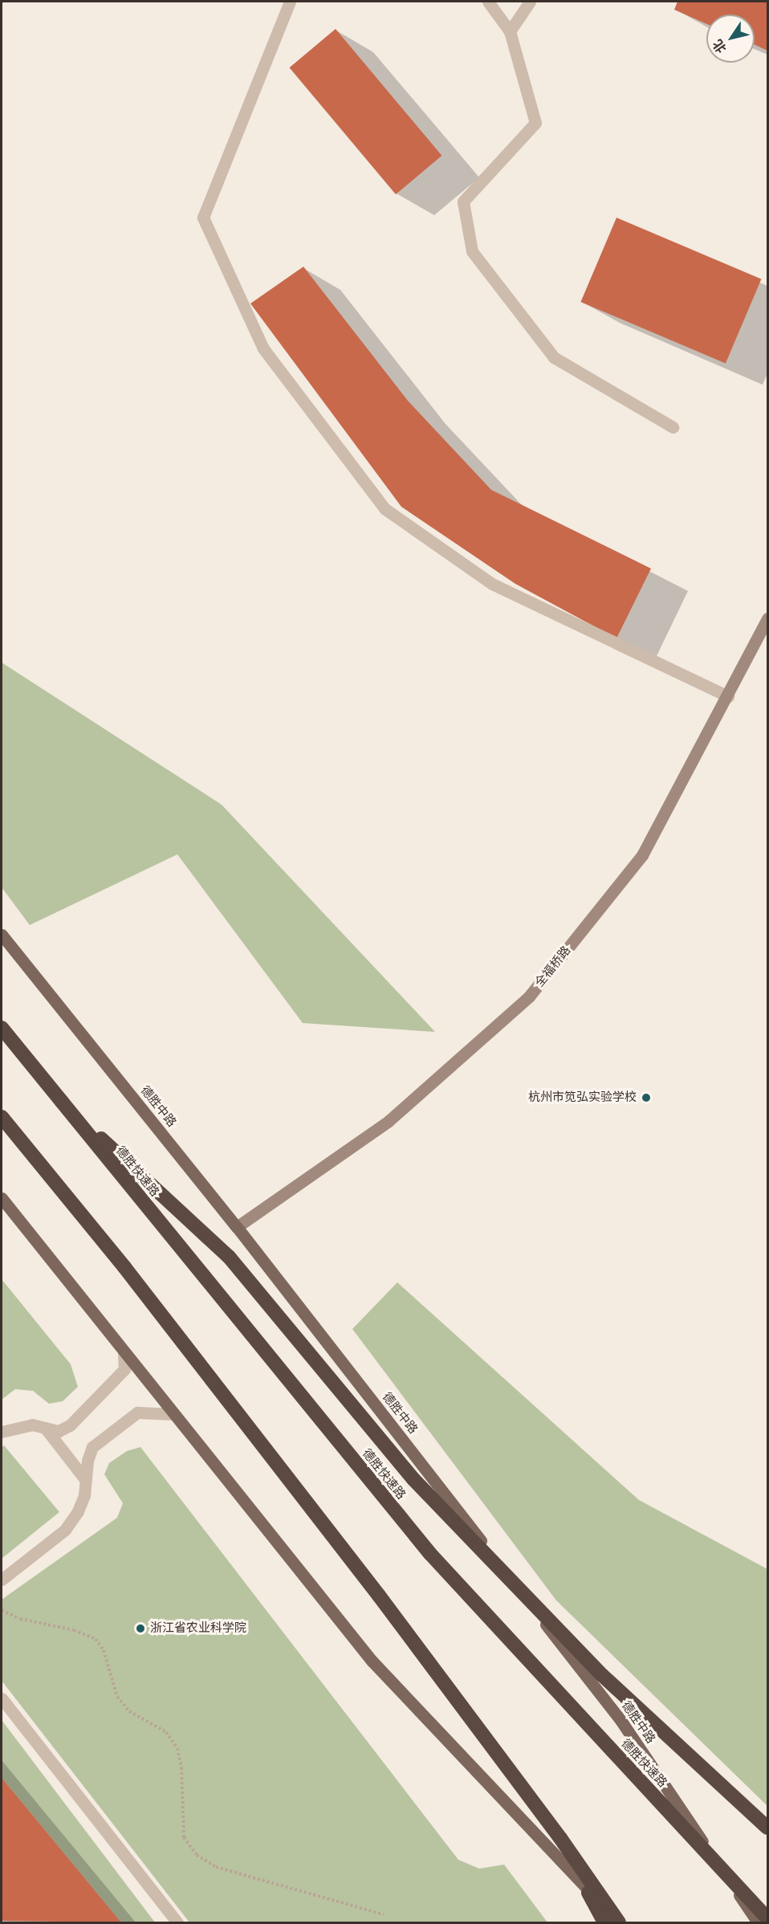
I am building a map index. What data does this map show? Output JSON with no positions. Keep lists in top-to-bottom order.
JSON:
{
  "streets": {
    "highway": ["德胜快速路"],
    "main road": ["德胜中路"],
    "street": ["全福桥路"]
  },
  "crossings": [
    ["全福桥路", "德胜中路"]
  ],
  "places": ["杭州市笕弘实验学校", "浙江省农业科学院"],
  "north": "bottom left"
}
